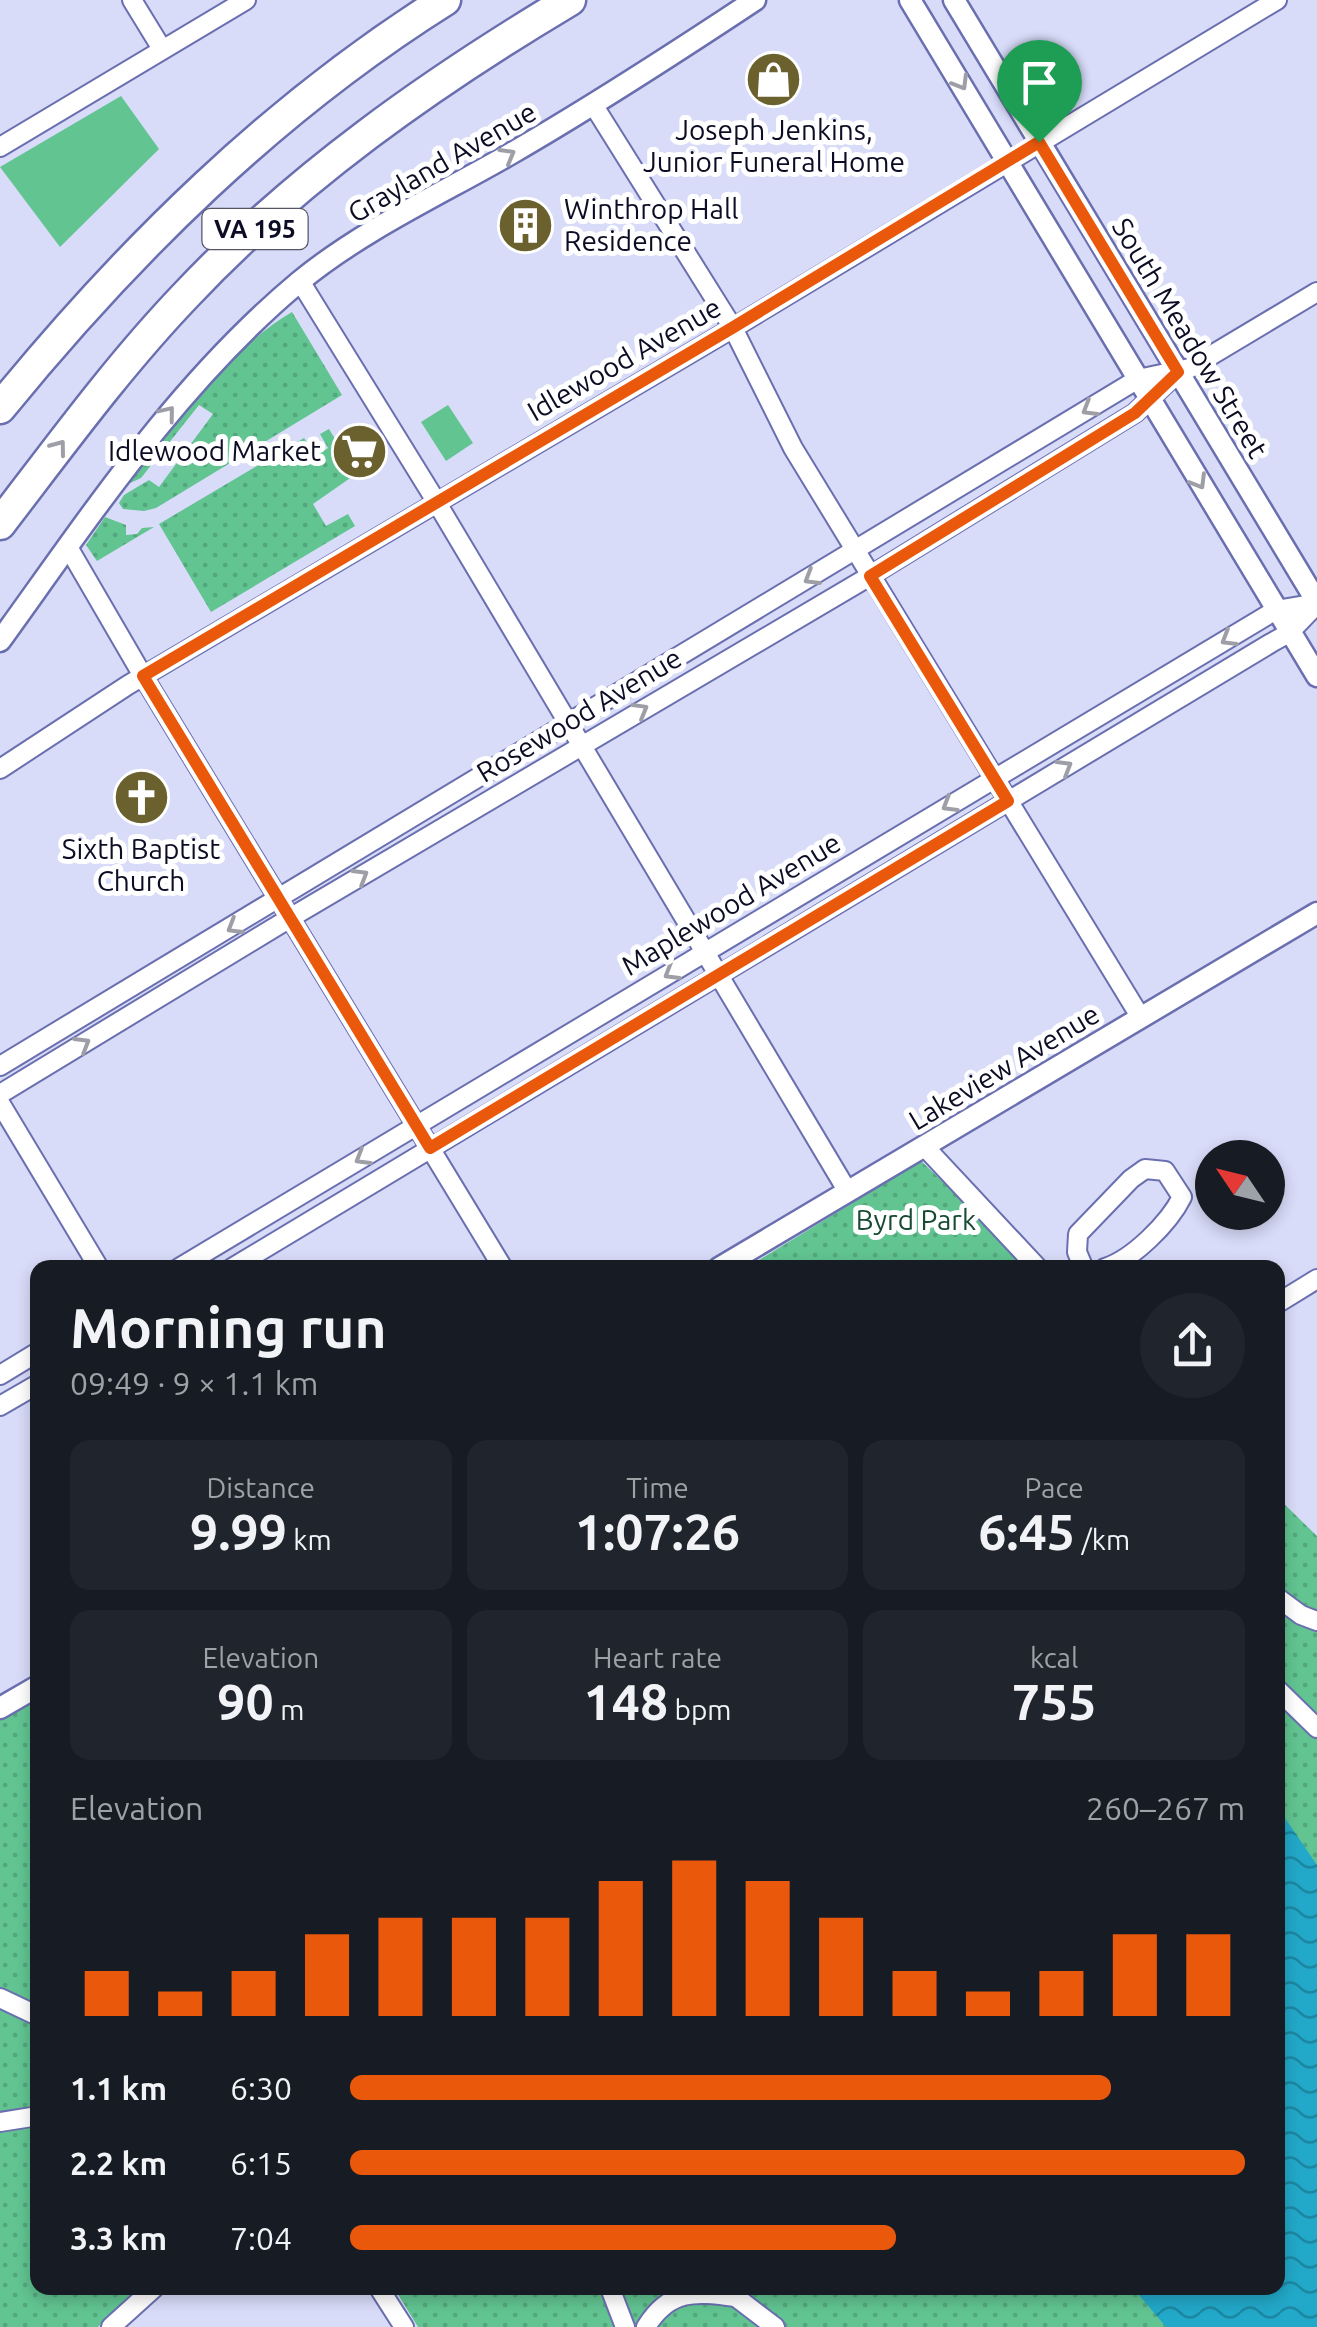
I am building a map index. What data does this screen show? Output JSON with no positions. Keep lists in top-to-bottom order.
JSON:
{
  "streets": {
    "highway": ["VA 195"],
    "street": [
      "Grayland Avenue",
      "South Meadow Street",
      "Idlewood Avenue",
      "Rosewood Avenue",
      "Maplewood Avenue",
      "Lakeview Avenue"
    ]
  },
  "crossings": [
    ["South Meadow Street", "Idlewood Avenue"],
    ["South Meadow Street", "Rosewood Avenue"],
    ["South Meadow Street", "Maplewood Avenue"]
  ],
  "one_way": ["Grayland Avenue"],
  "parks": ["Byrd Park"],
  "places": {
    "shop": ["Joseph Jenkins, Junior Funeral Home"],
    "building": ["Winthrop Hall Residence"],
    "supermarket": ["Idlewood Market"],
    "church": ["Sixth Baptist Church"]
  },
  "north": "top left",
  "page": {
    "heading": ["Morning run", "09:49 · 9 × 1.1 km"],
    "stats": [
      ["Distance", "9.99 km"],
      ["Time", "1:07:26"],
      ["Pace", "6:45 /km"],
      ["Elevation", "90 m"],
      ["Heart rate", "148 bpm"],
      ["kcal", "755"]
    ],
    "chart": ["Elevation", "260–267 m"],
    "list": [
      {
        "name": "1.1 km",
        "note": "6:30"
      },
      {
        "name": "2.2 km",
        "note": "6:15"
      },
      {
        "name": "3.3 km",
        "note": "7:04"
      }
    ]
  }
}
